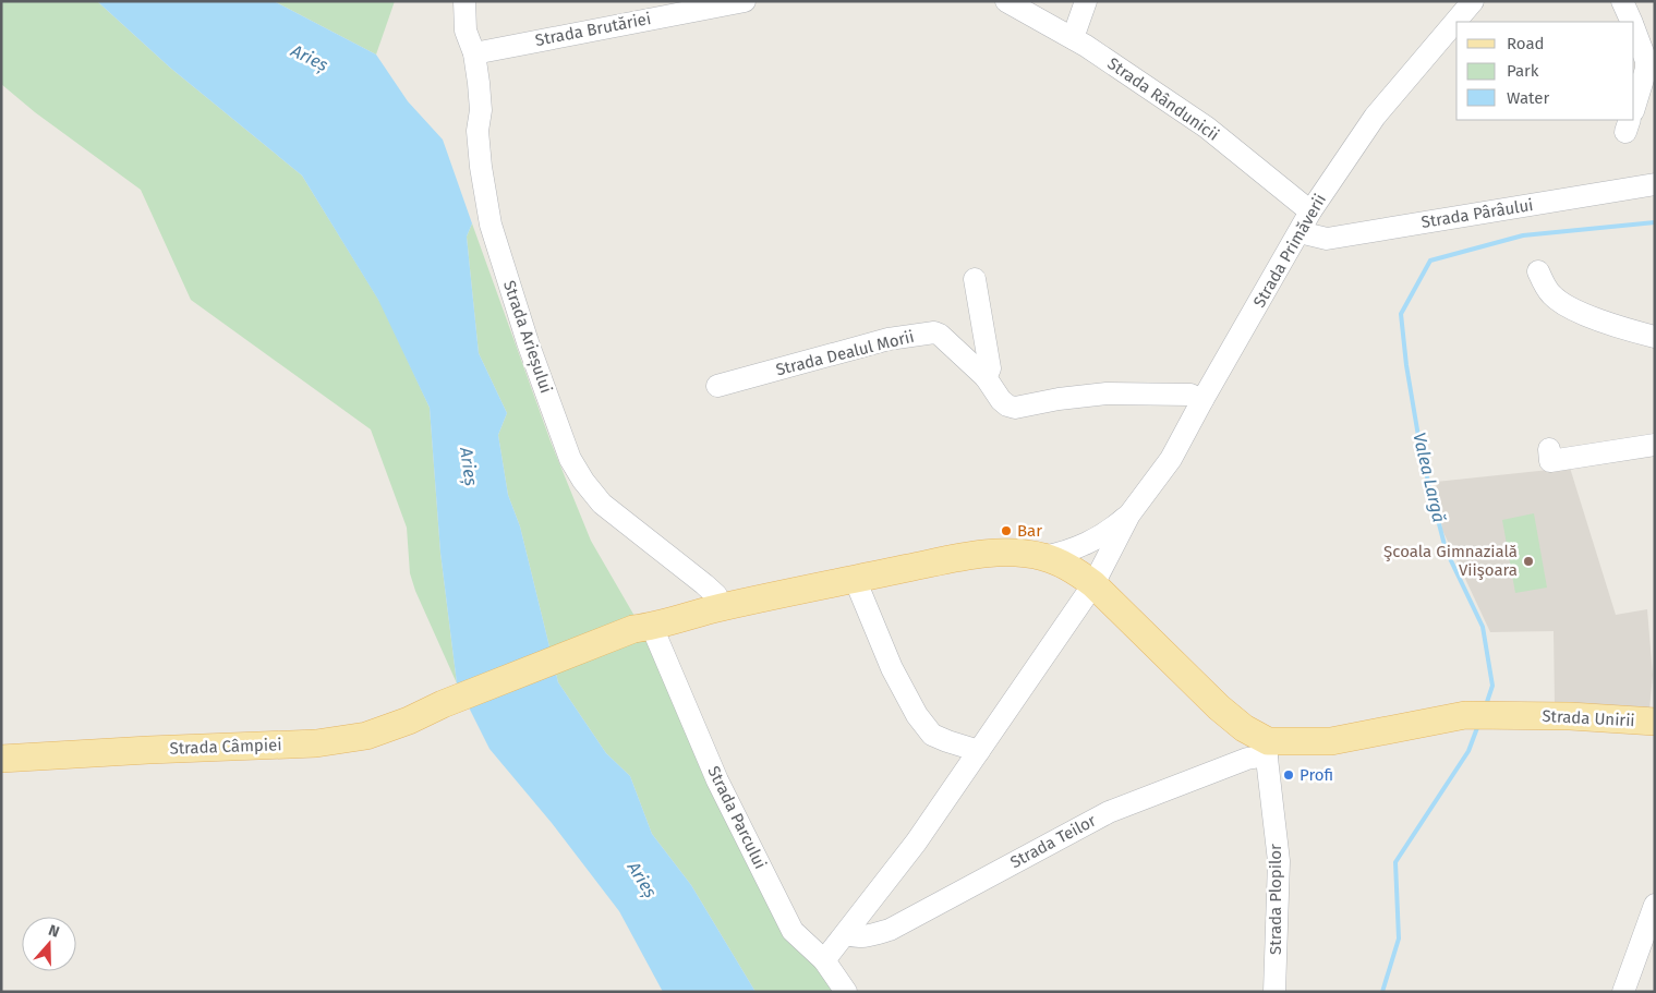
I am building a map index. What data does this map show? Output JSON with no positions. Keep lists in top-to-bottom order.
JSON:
{
  "streets": {
    "main road": ["Strada Unirii", "Strada Câmpiei"],
    "street": [
      "Strada Brutăriei",
      "Strada Rândunicii",
      "Strada Pârâului",
      "Strada Primăverii",
      "Strada Arieșului",
      "Strada Dealul Morii",
      "Strada Parcului",
      "Strada Teilor",
      "Strada Plopilor"
    ]
  },
  "crossings": [
    ["Strada Brutăriei", "Strada Arieșului"],
    ["Strada Rândunicii", "Strada Primăverii"],
    ["Strada Pârâului", "Strada Primăverii"],
    ["Strada Primăverii", "Strada Dealul Morii"],
    ["Strada Arieșului", "Strada Câmpiei"],
    ["Strada Unirii", "Strada Câmpiei"],
    ["Strada Unirii", "Strada Teilor"],
    ["Strada Unirii", "Strada Plopilor"],
    ["Strada Câmpiei", "Strada Parcului"],
    ["Strada Câmpiei", "Strada Teilor"],
    ["Strada Câmpiei", "Strada Plopilor"],
    ["Strada Teilor", "Strada Plopilor"]
  ],
  "water": ["Arieș", "Valea Largă"],
  "places": ["Bar", "Şcoala Gimnazială Viişoara", "Profi"],
  "legend": ["Road", "Park", "Water"],
  "north": "top"
}
